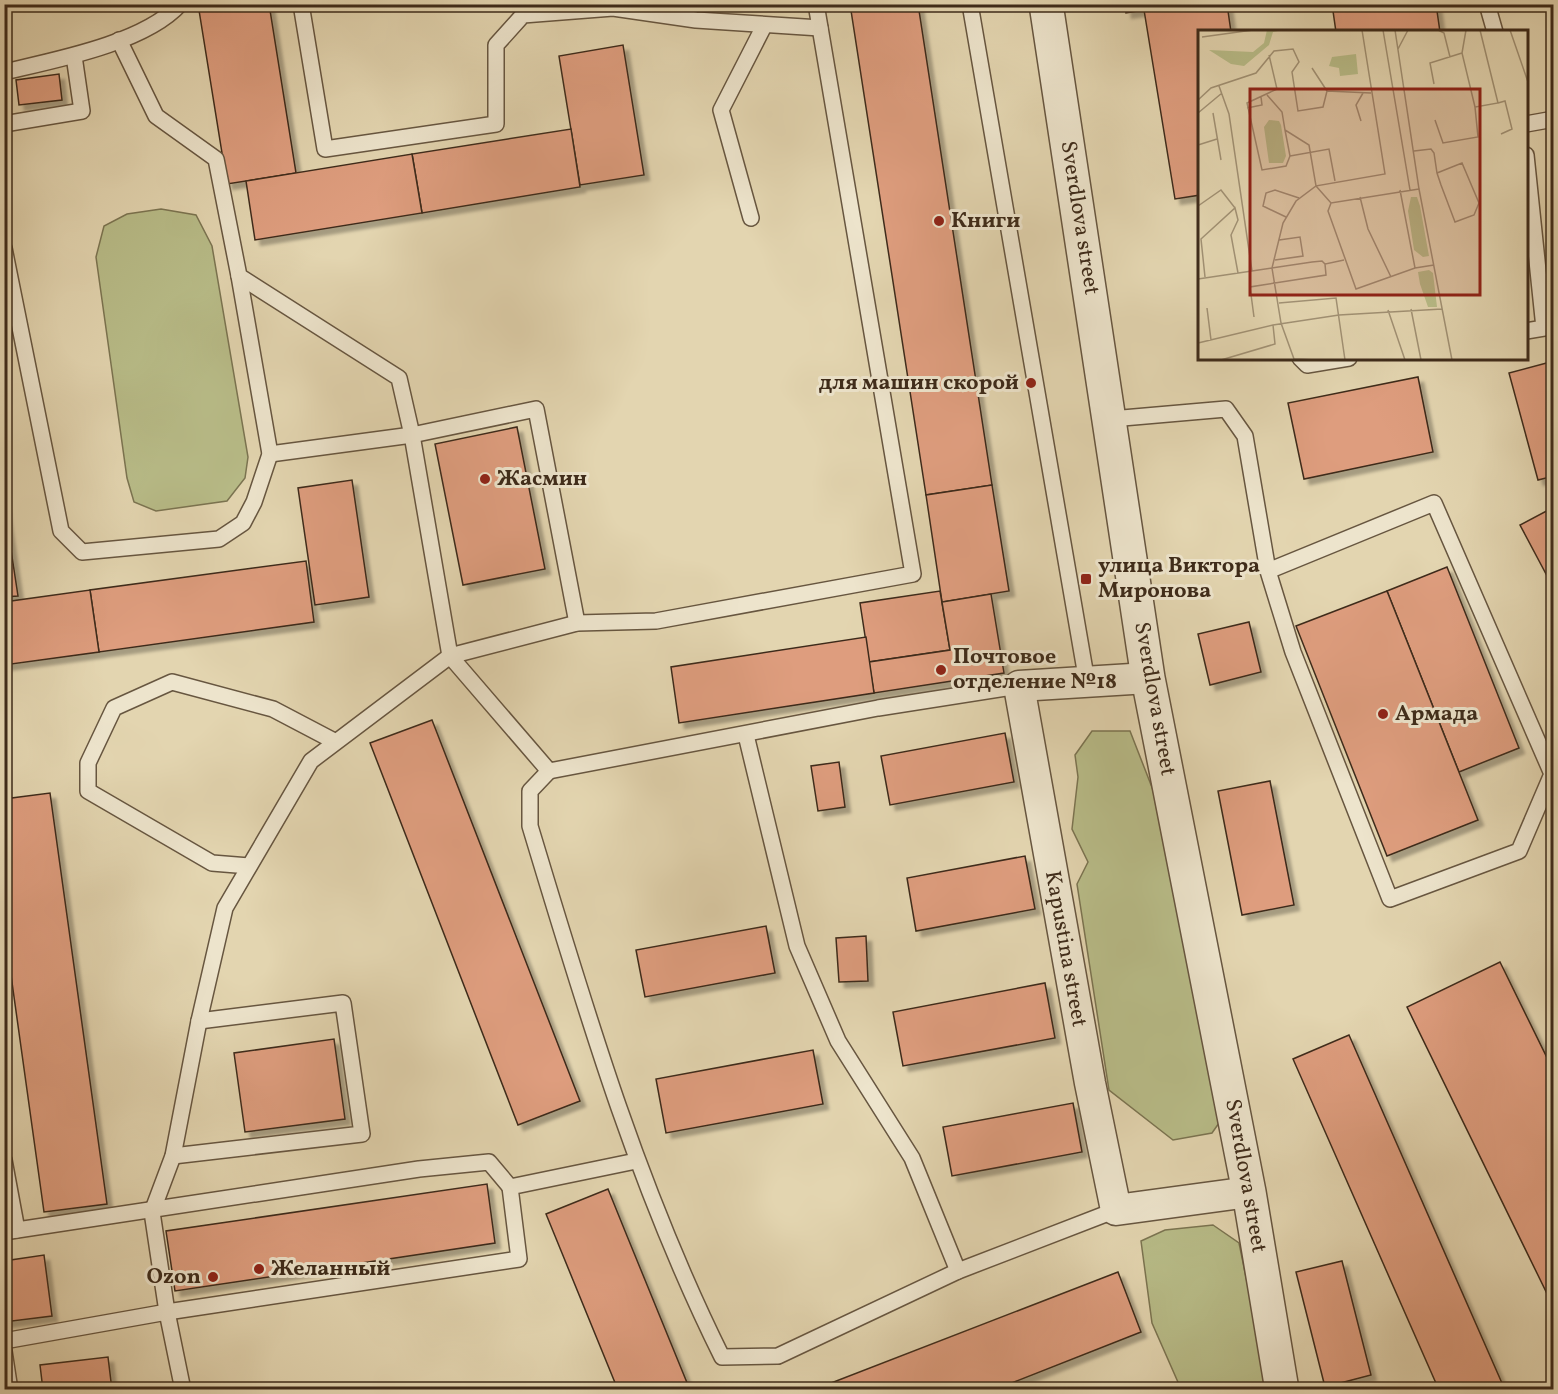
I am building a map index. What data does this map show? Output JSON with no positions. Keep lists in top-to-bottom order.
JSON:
{
  "streets": {
    "street": ["Sverdlova street", "Kapustina street"]
  },
  "places": {
    "other": [
      "Книги",
      "для машин скорой",
      "Жасмин",
      "Почтовое отделение №18",
      "Армада",
      "Желанный",
      "Ozon"
    ],
    "transit": ["улица Виктора Миронова"]
  }
}
